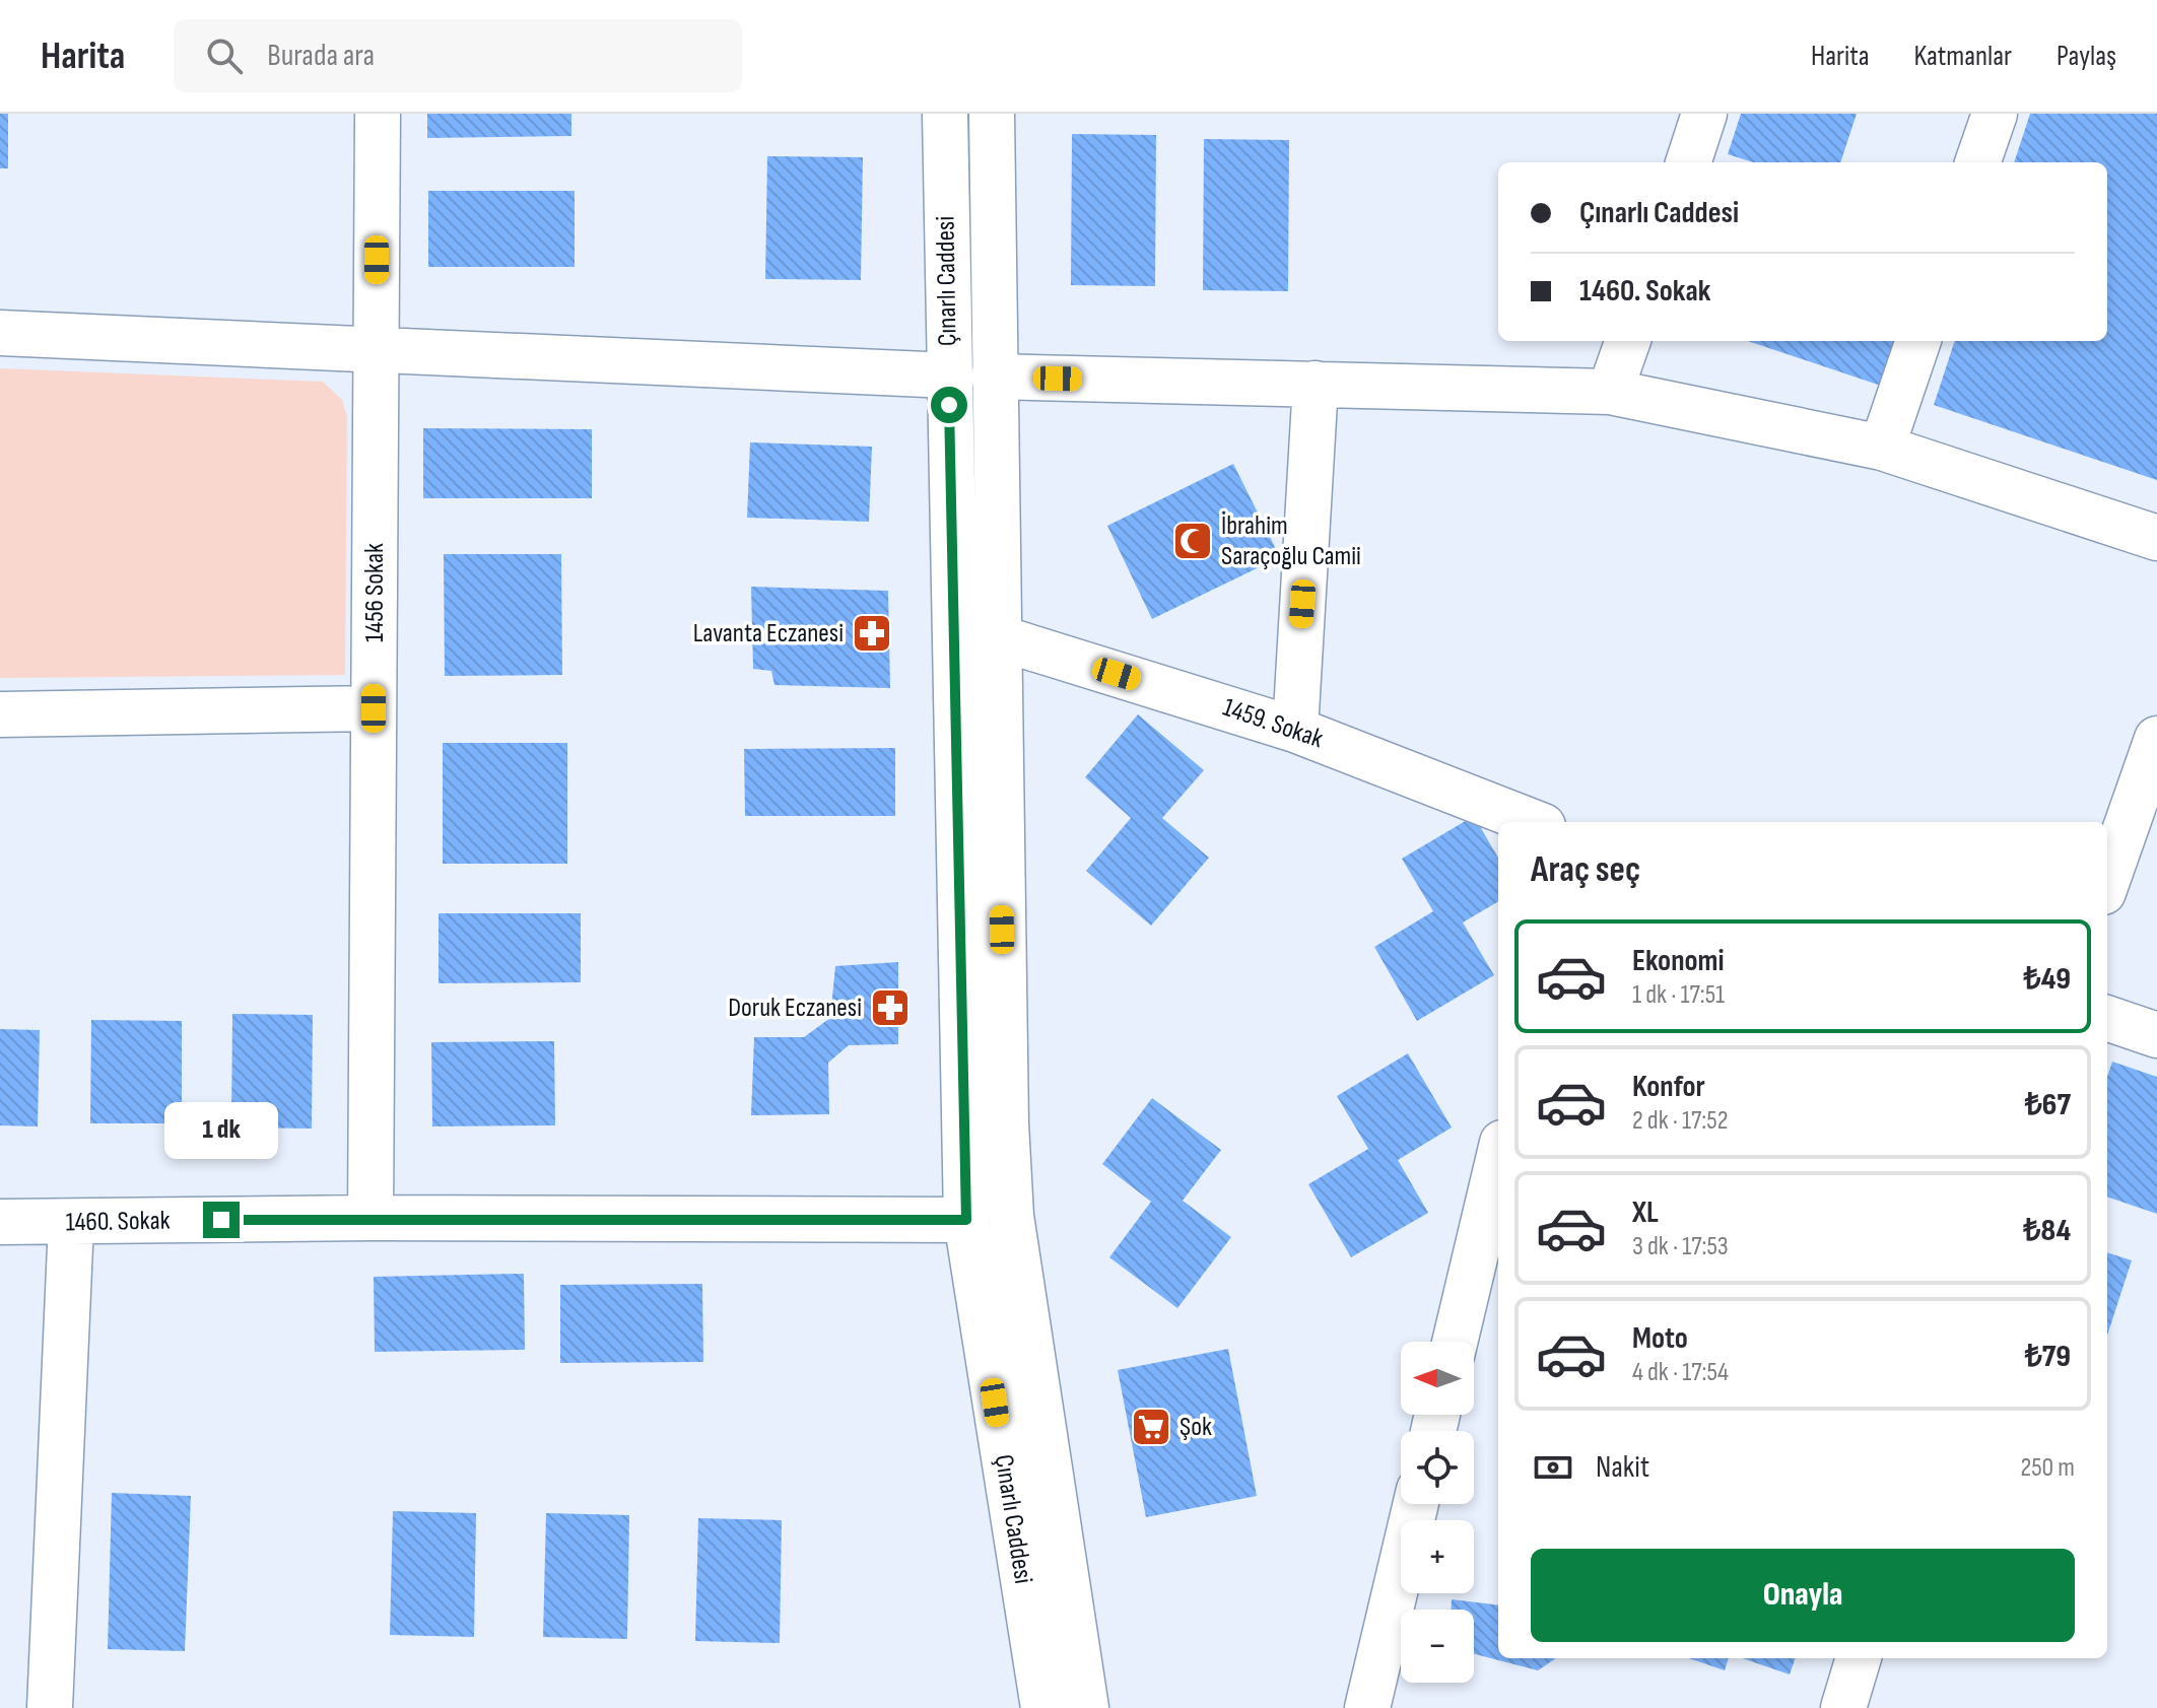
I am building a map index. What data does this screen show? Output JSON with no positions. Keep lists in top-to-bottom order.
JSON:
{
  "streets": {
    "street": [
      "Çınarlı Caddesi",
      "1456 Sokak",
      "1459. Sokak",
      "1460. Sokak"
    ]
  },
  "crossings": [
    ["Çınarlı Caddesi", "1459. Sokak"],
    ["Çınarlı Caddesi", "1460. Sokak"],
    ["1456 Sokak", "1460. Sokak"]
  ],
  "places": {
    "mosque": ["İbrahim Saraçoğlu Camii"],
    "pharmacy": ["Lavanta Eczanesi", "Doruk Eczanesi"],
    "supermarket": ["Şok"]
  },
  "north": "left",
  "page": {
    "header": "Harita",
    "search": "Burada ara",
    "nav": ["Harita", "Katmanlar", "Paylaş"],
    "banner": ["Çınarlı Caddesi", "1460. Sokak"],
    "heading": "Araç seç",
    "list": [
      {
        "name": "Ekonomi",
        "note": "1 dk · 17:51",
        "value": "₺49"
      },
      {
        "name": "Konfor",
        "note": "2 dk · 17:52",
        "value": "₺67"
      },
      {
        "name": "XL",
        "note": "3 dk · 17:53",
        "value": "₺84"
      },
      {
        "name": "Moto",
        "note": "4 dk · 17:54",
        "value": "₺79"
      }
    ],
    "bubble": "1 dk",
    "map_buttons": ["+", "−"],
    "pay": ["Nakit", "250 m"],
    "buttons": "Onayla"
  }
}
